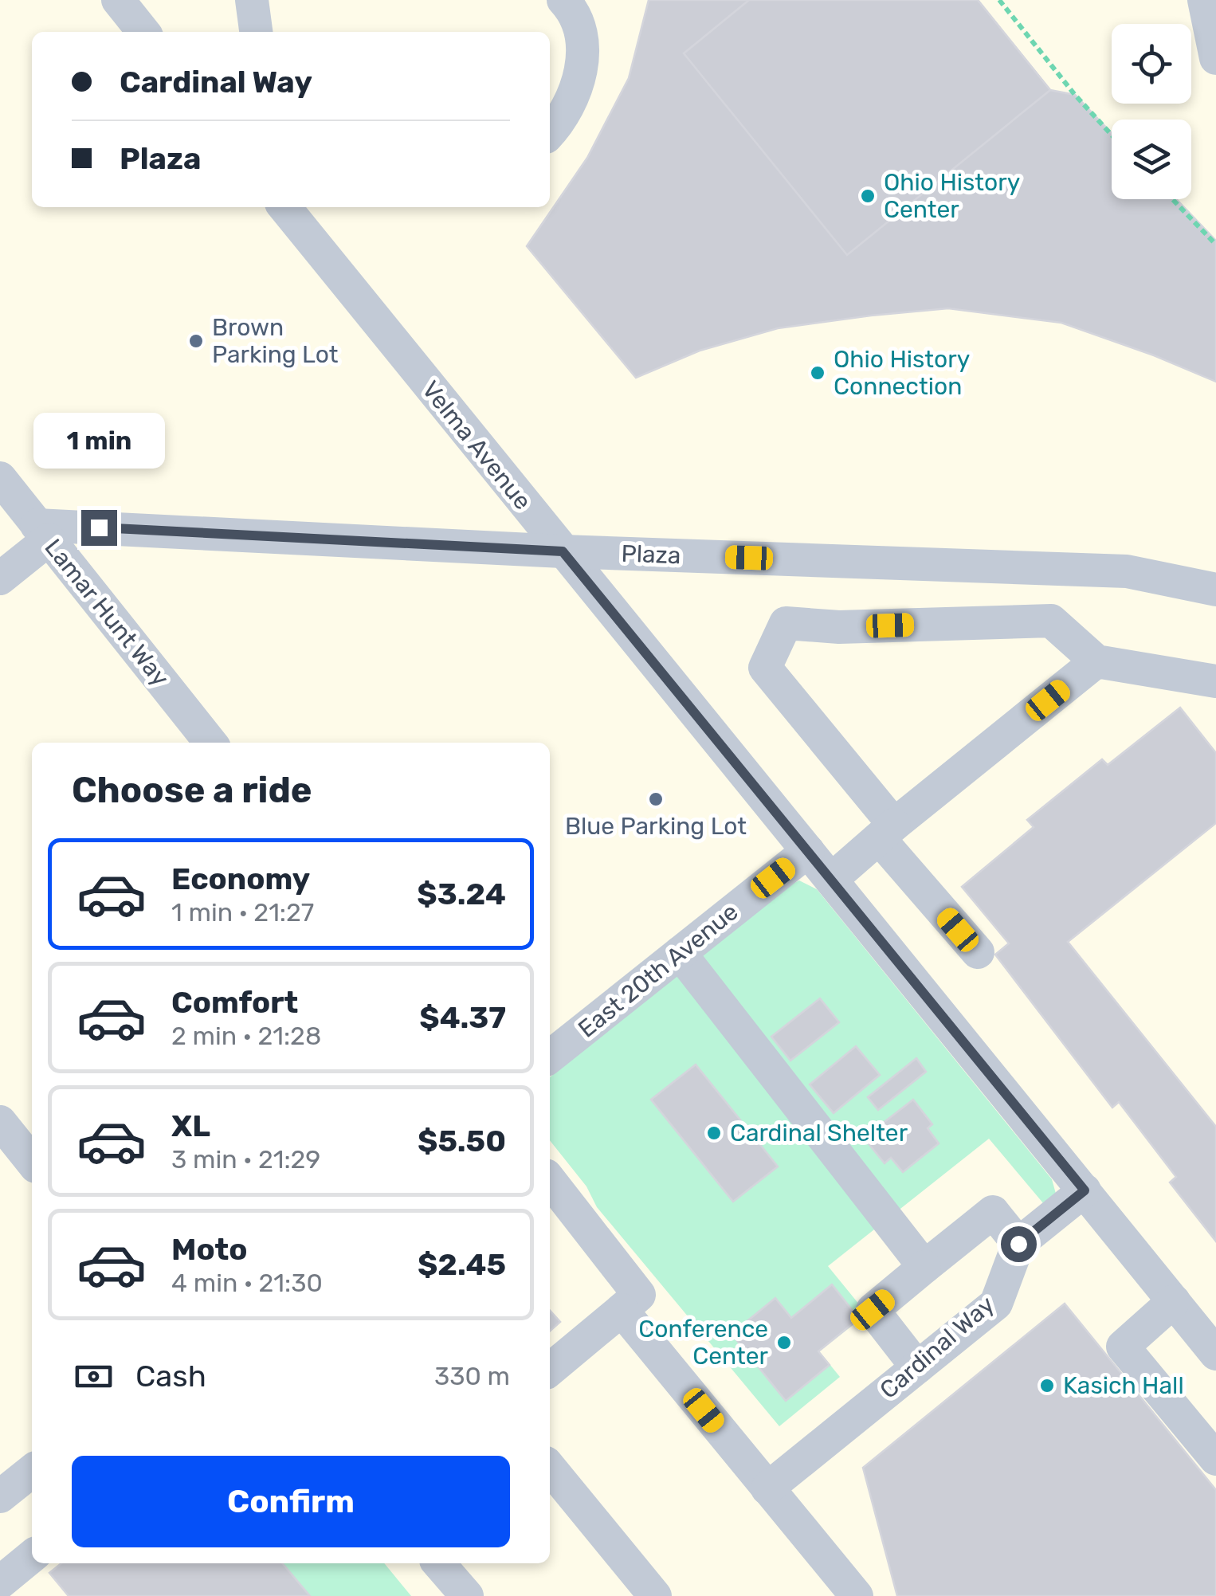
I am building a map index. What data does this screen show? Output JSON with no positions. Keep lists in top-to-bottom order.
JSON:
{
  "streets": {
    "street": [
      "Velma Avenue",
      "Plaza",
      "Lamar Hunt Way",
      "East 20th Avenue",
      "Cardinal Way"
    ]
  },
  "crossings": [
    ["Velma Avenue", "Plaza"],
    ["Velma Avenue", "East 20th Avenue"],
    ["Plaza", "Lamar Hunt Way"]
  ],
  "places": [
    "Ohio History Center",
    "Brown Parking Lot",
    "Ohio History Connection",
    "Blue Parking Lot",
    "Cardinal Shelter",
    "Conference Center",
    "Kasich Hall"
  ],
  "page": {
    "banner": ["Cardinal Way", "Plaza"],
    "bubble": "1 min",
    "heading": "Choose a ride",
    "list": [
      {
        "name": "Economy",
        "note": "1 min · 21:27",
        "value": "$3.24"
      },
      {
        "name": "Comfort",
        "note": "2 min · 21:28",
        "value": "$4.37"
      },
      {
        "name": "XL",
        "note": "3 min · 21:29",
        "value": "$5.50"
      },
      {
        "name": "Moto",
        "note": "4 min · 21:30",
        "value": "$2.45"
      }
    ],
    "pay": ["Cash", "330 m"],
    "buttons": "Confirm"
  }
}
